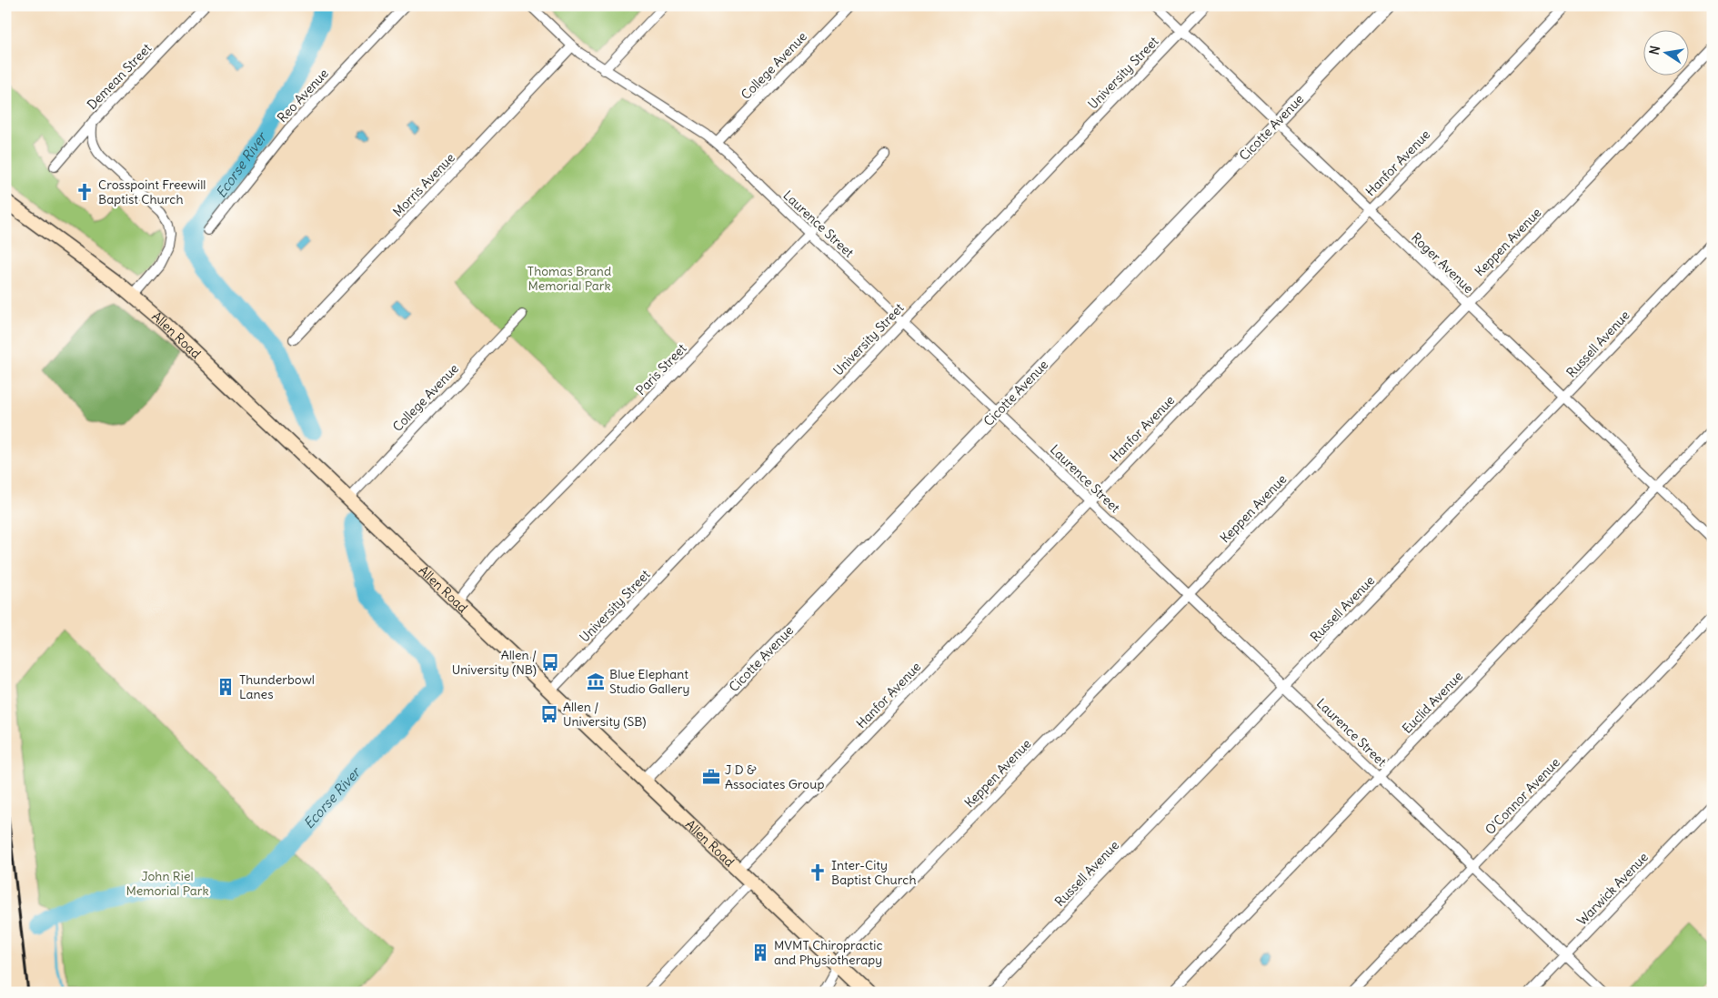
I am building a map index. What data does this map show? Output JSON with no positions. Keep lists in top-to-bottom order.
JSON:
{
  "streets": {
    "main road": ["Allen Road"],
    "street": [
      "College Avenue",
      "University Street",
      "Demean Street",
      "Reo Avenue",
      "Cicotte Avenue",
      "Hanfor Avenue",
      "Morris Avenue",
      "Laurence Street",
      "Keppen Avenue",
      "Roger Avenue",
      "Russell Avenue",
      "Paris Street",
      "Euclid Avenue",
      "O'Connor Avenue",
      "Warwick Avenue"
    ]
  },
  "crossings": [
    ["College Avenue", "Laurence Street"],
    ["College Avenue", "Allen Road"],
    ["University Street", "Laurence Street"],
    ["University Street", "Roger Avenue"],
    ["University Street", "Allen Road"],
    ["Cicotte Avenue", "Laurence Street"],
    ["Cicotte Avenue", "Roger Avenue"],
    ["Cicotte Avenue", "Allen Road"],
    ["Hanfor Avenue", "Laurence Street"],
    ["Hanfor Avenue", "Roger Avenue"],
    ["Hanfor Avenue", "Allen Road"],
    ["Morris Avenue", "Laurence Street"],
    ["Laurence Street", "Keppen Avenue"],
    ["Laurence Street", "Russell Avenue"],
    ["Laurence Street", "Paris Street"],
    ["Laurence Street", "Euclid Avenue"],
    ["Laurence Street", "O'Connor Avenue"],
    ["Laurence Street", "Warwick Avenue"],
    ["Keppen Avenue", "Roger Avenue"],
    ["Keppen Avenue", "Allen Road"],
    ["Roger Avenue", "Russell Avenue"],
    ["Roger Avenue", "Euclid Avenue"],
    ["Allen Road", "Paris Street"]
  ],
  "water": ["Ecorse River"],
  "parks": ["Thomas Brand Memorial Park", "John Riel Memorial Park"],
  "places": {
    "church": ["Crosspoint Freewill Baptist Church", "Inter-City Baptist Church"],
    "bus stop": ["Allen / University (NB)", "Allen / University (SB)"],
    "museum": ["Blue Elephant Studio Gallery"],
    "building": ["Thunderbowl Lanes", "MVMT Chiropractic and Physiotherapy"],
    "office": ["J D & Associates Group"]
  },
  "north": "left"
}
